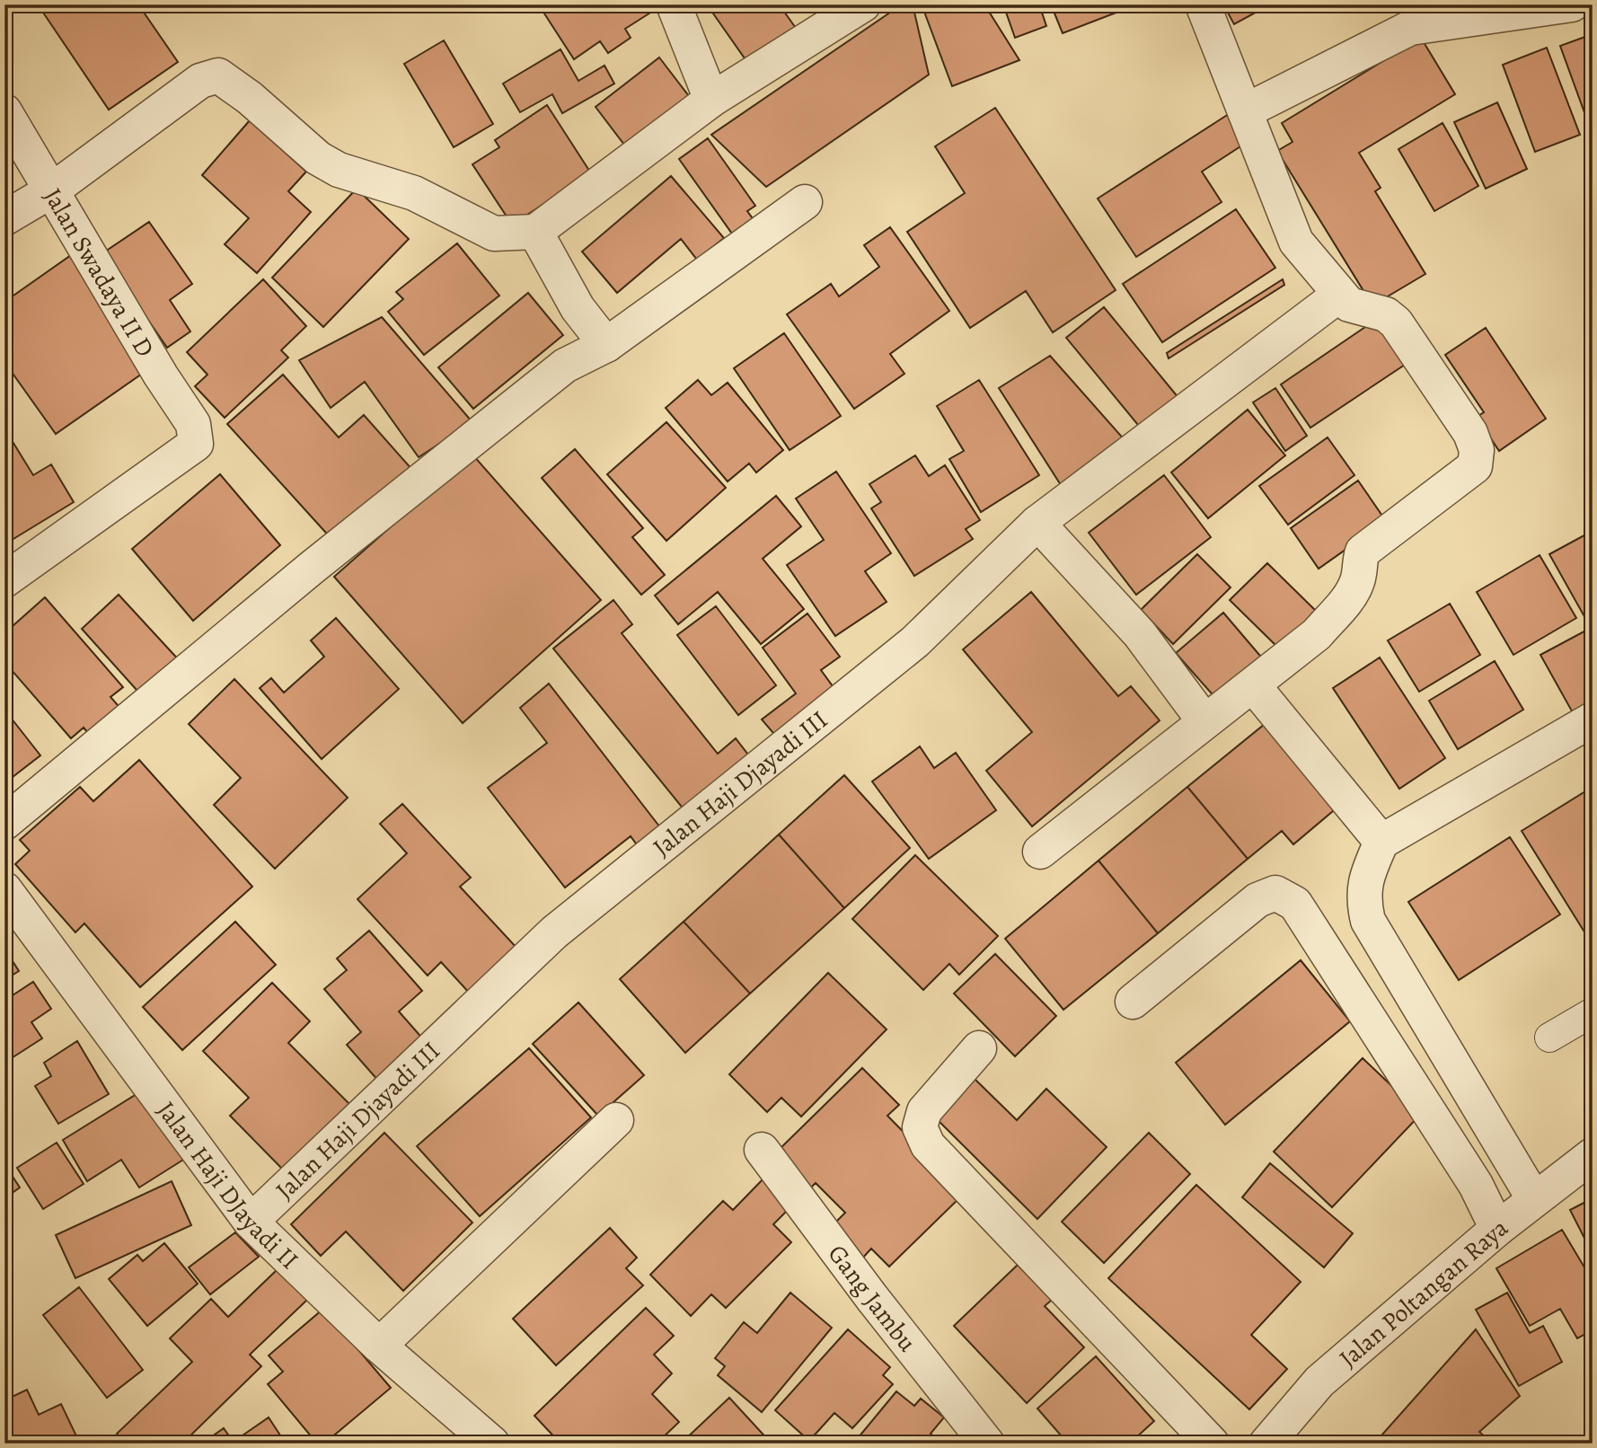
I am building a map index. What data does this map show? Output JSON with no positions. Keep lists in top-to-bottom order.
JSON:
{
  "streets": {
    "street": [
      "Jalan Swadaya II D",
      "Jalan Haji Djayadi III",
      "Jalan Haji DJayadi II",
      "Jalan Poltangan Raya",
      "Gang Jambu"
    ]
  },
  "crossings": [
    ["Jalan Haji Djayadi III", "Jalan Haji DJayadi II"]
  ]
}
